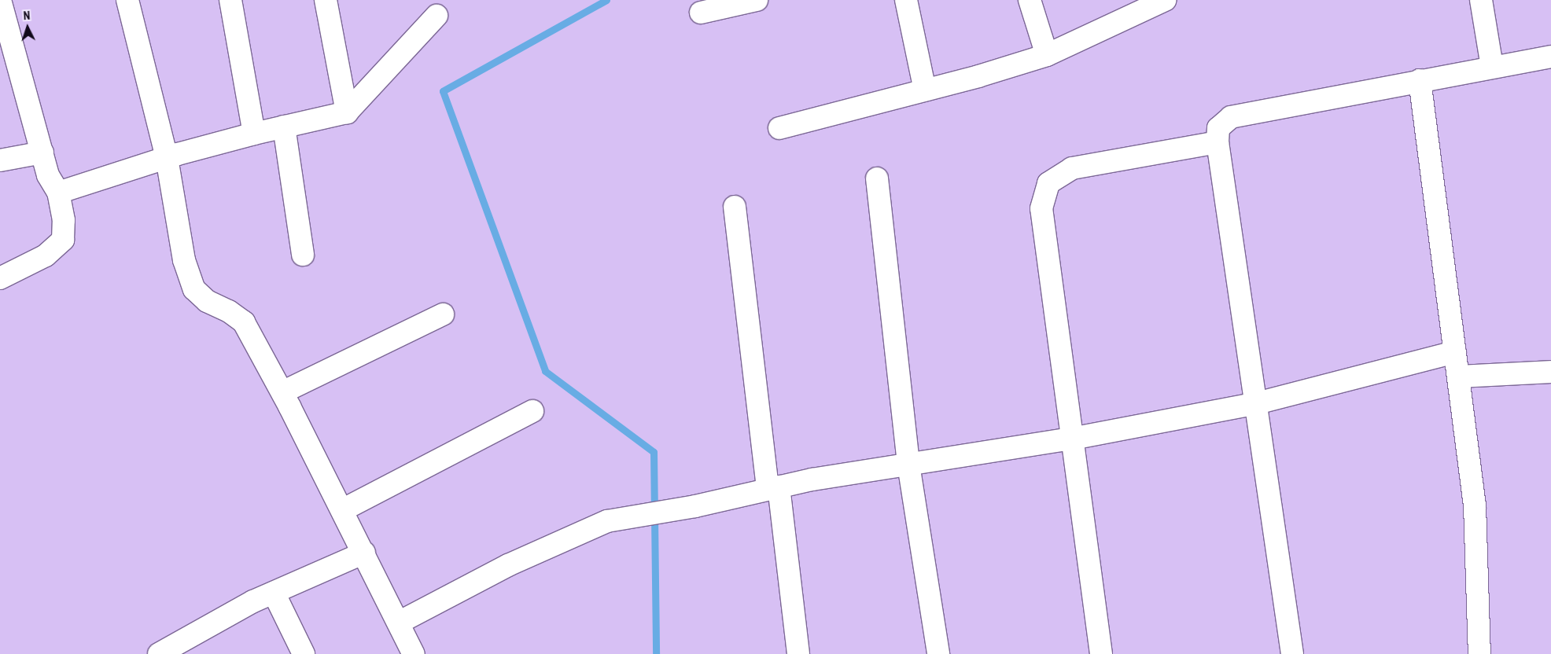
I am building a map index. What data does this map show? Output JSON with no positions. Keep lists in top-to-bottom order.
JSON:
{
  "north": "top"
}
